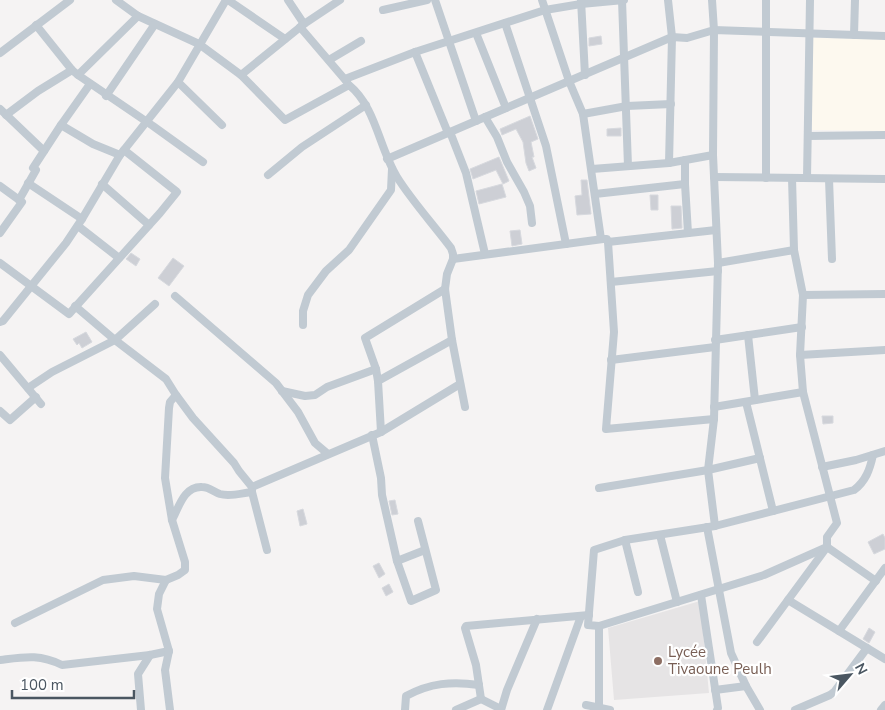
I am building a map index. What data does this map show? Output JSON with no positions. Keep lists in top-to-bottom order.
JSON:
{
  "places": ["Lycée Tivaoune Peulh"],
  "scale_bar": "100 m",
  "north": "top right"
}
